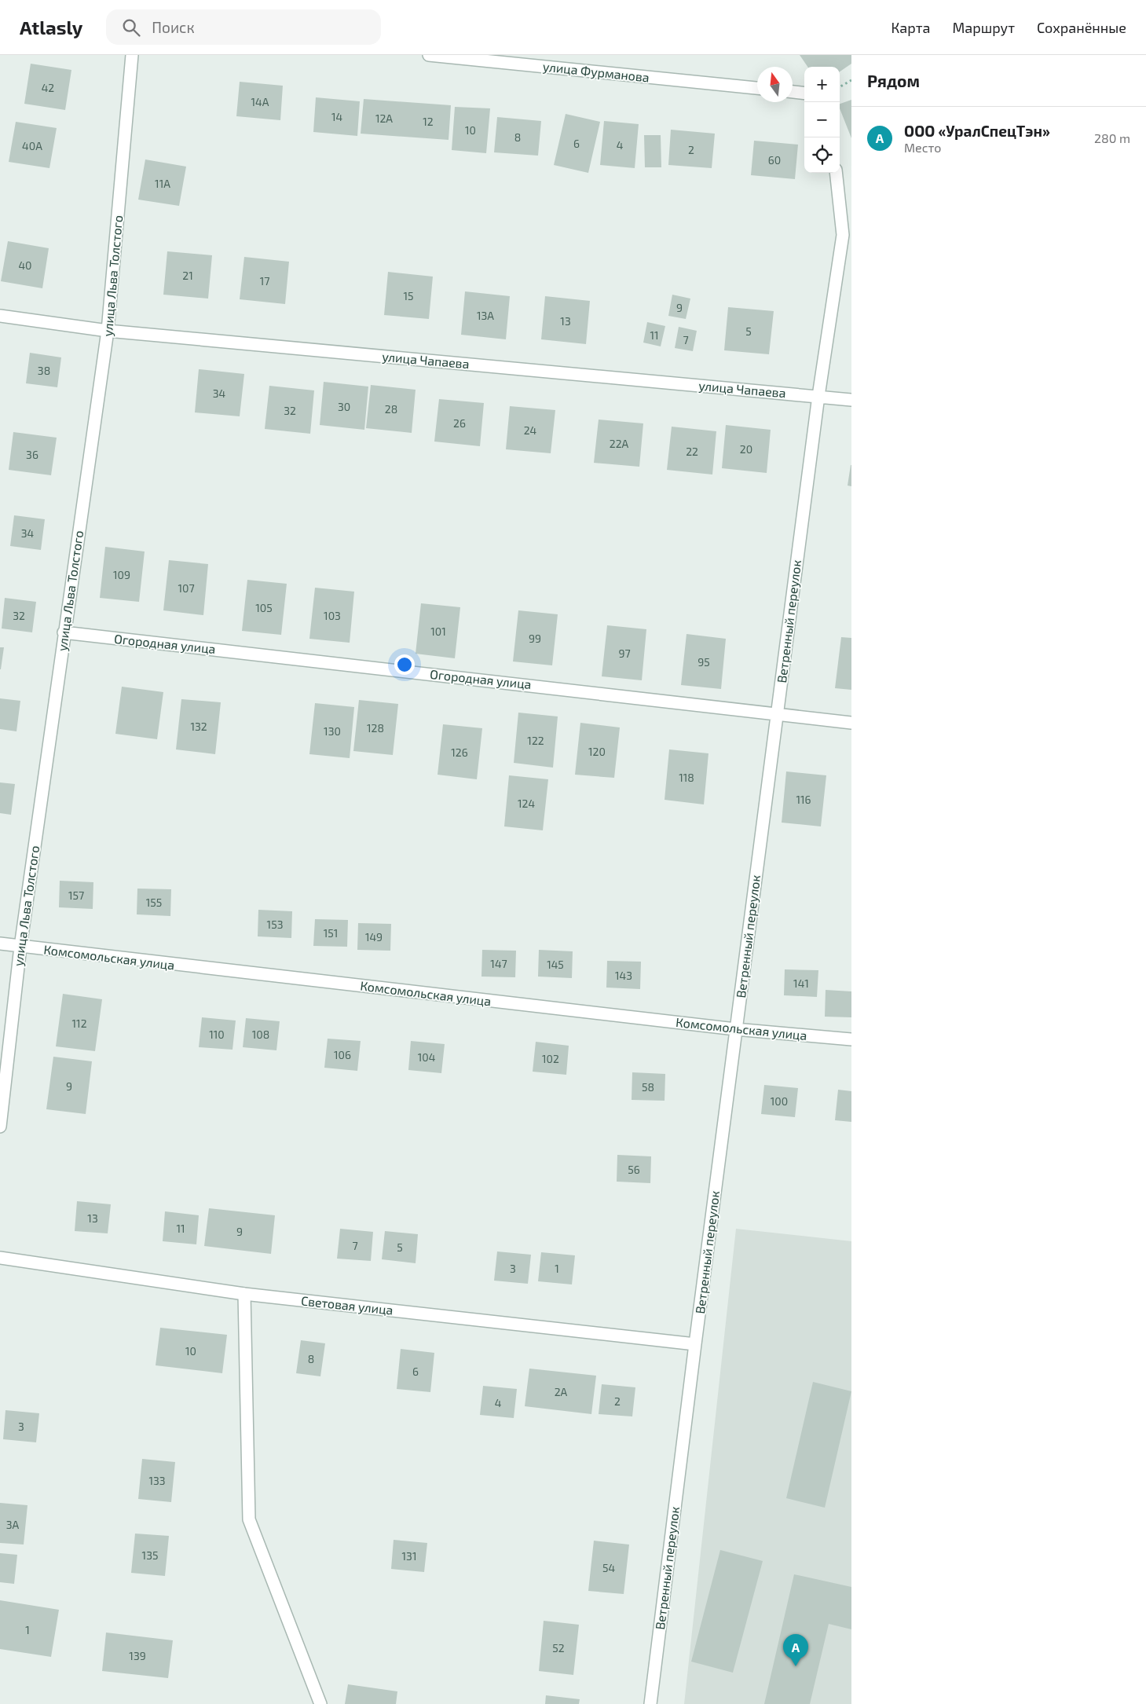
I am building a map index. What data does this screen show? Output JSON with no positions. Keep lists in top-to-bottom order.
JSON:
{
  "streets": {
    "street": [
      "улица Фурманова",
      "улица Льва Толстого",
      "улица Чапаева",
      "Ветренный переулок",
      "Огородная улица",
      "Комсомольская улица",
      "Световая улица"
    ]
  },
  "crossings": [
    ["улица Льва Толстого", "улица Чапаева"],
    ["улица Льва Толстого", "Огородная улица"],
    ["улица Льва Толстого", "Комсомольская улица"],
    ["улица Чапаева", "Ветренный переулок"],
    ["Ветренный переулок", "Огородная улица"],
    ["Ветренный переулок", "Комсомольская улица"],
    ["Ветренный переулок", "Световая улица"]
  ],
  "house_numbers": [
    "42",
    "14А",
    "14",
    "12А",
    "12",
    "10",
    "8",
    "6",
    "4",
    "40А",
    "2",
    "60",
    "11А",
    "40",
    "21",
    "17",
    "15",
    "9",
    "13А",
    "13",
    "5",
    "11",
    "7",
    "38",
    "34",
    "30",
    "28",
    "32",
    "26",
    "24",
    "22А",
    "20",
    "22",
    "36",
    "34",
    "109",
    "107",
    "105",
    "32",
    "103",
    "101",
    "99",
    "97",
    "95",
    "132",
    "128",
    "130",
    "122",
    "120",
    "126",
    "118",
    "116",
    "124",
    "157",
    "155",
    "153",
    "151",
    "149",
    "147",
    "145",
    "143",
    "141",
    "112",
    "110",
    "108",
    "106",
    "104",
    "102",
    "9",
    "58",
    "100",
    "56",
    "13",
    "11",
    "9",
    "7",
    "5",
    "3",
    "1",
    "10",
    "8",
    "6",
    "2А",
    "2",
    "4",
    "3",
    "133",
    "3А",
    "135",
    "131",
    "54",
    "1",
    "52",
    "139"
  ],
  "north": "top",
  "page": {
    "header": "Atlasly",
    "search": "Поиск",
    "nav": ["Карта", "Маршрут", "Сохранённые"],
    "heading": "Рядом",
    "map_buttons": ["+", "−"],
    "list": [
      {
        "mark": "A",
        "name": "ООО «УралСпецТэн»",
        "note": "Место",
        "value": "280 m"
      }
    ],
    "pins": "A"
  }
}
